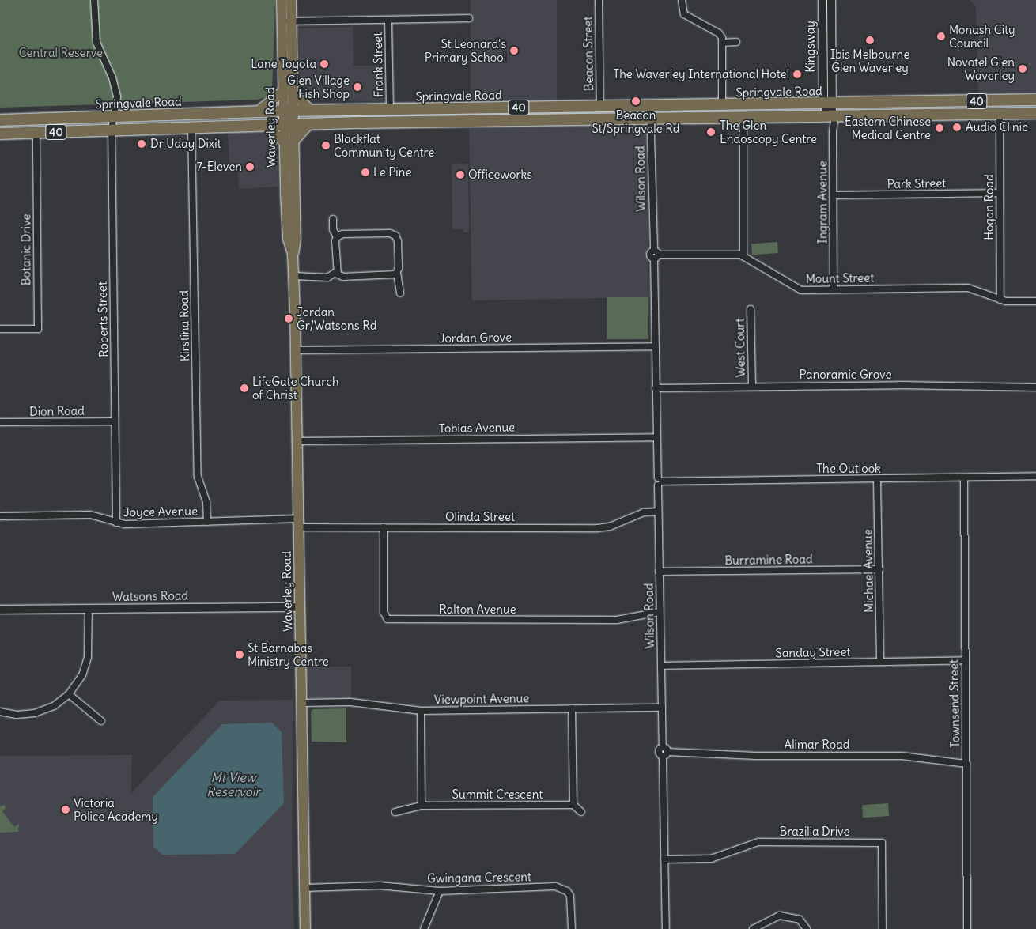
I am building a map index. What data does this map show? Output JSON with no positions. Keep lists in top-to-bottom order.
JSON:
{
  "streets": {
    "highway": ["Springvale Road", "40"],
    "main road": ["Waverley Road"],
    "street": [
      "Kingsway",
      "Beacon Street",
      "Frank Street",
      "Wilson Road",
      "Park Street",
      "Ingram Avenue",
      "Hogan Road",
      "Botanic Drive",
      "Mount Street",
      "Roberts Street",
      "Kirstina Road",
      "Jordan Grove",
      "West Court",
      "Panoramic Grove",
      "Dion Road",
      "Tobias Avenue",
      "The Outlook",
      "Joyce Avenue",
      "Olinda Street",
      "Burramine Road",
      "Michael Avenue",
      "Watsons Road",
      "Ralton Avenue",
      "Sanday Street",
      "Viewpoint Avenue",
      "Townsend Street",
      "Alimar Road",
      "Summit Crescent",
      "Brazilia Drive",
      "Gwingana Crescent"
    ]
  },
  "crossings": [
    ["Kingsway", "Springvale Road"],
    ["Kingsway", "Ingram Avenue"],
    ["Beacon Street", "Springvale Road"],
    ["Frank Street", "Springvale Road"],
    ["Springvale Road", "Waverley Road"],
    ["Springvale Road", "Wilson Road"],
    ["Springvale Road", "Ingram Avenue"],
    ["Springvale Road", "Hogan Road"],
    ["Springvale Road", "Botanic Drive"],
    ["Springvale Road", "Roberts Street"],
    ["Springvale Road", "Kirstina Road"],
    ["Waverley Road", "Jordan Grove"],
    ["Waverley Road", "Tobias Avenue"],
    ["Waverley Road", "Joyce Avenue"],
    ["Waverley Road", "Olinda Street"],
    ["Waverley Road", "Watsons Road"],
    ["Waverley Road", "Viewpoint Avenue"],
    ["Waverley Road", "Gwingana Crescent"],
    ["Wilson Road", "Jordan Grove"],
    ["Wilson Road", "Panoramic Grove"],
    ["Wilson Road", "Tobias Avenue"],
    ["Wilson Road", "The Outlook"],
    ["Wilson Road", "Olinda Street"],
    ["Wilson Road", "Burramine Road"],
    ["Wilson Road", "Ralton Avenue"],
    ["Wilson Road", "Sanday Street"],
    ["Wilson Road", "Viewpoint Avenue"],
    ["Wilson Road", "Alimar Road"],
    ["Park Street", "Ingram Avenue"],
    ["Park Street", "Hogan Road"],
    ["Ingram Avenue", "Mount Street"],
    ["Hogan Road", "Mount Street"],
    ["Roberts Street", "Dion Road"],
    ["Roberts Street", "Joyce Avenue"],
    ["Kirstina Road", "Joyce Avenue"],
    ["West Court", "Panoramic Grove"],
    ["The Outlook", "Michael Avenue"],
    ["The Outlook", "Townsend Street"],
    ["Joyce Avenue", "Olinda Street"],
    ["Olinda Street", "Ralton Avenue"],
    ["Burramine Road", "Michael Avenue"],
    ["Michael Avenue", "Sanday Street"],
    ["Sanday Street", "Townsend Street"],
    ["Townsend Street", "Alimar Road"]
  ],
  "water": ["Mt View Reservoir"],
  "parks": ["Central Reserve"],
  "places": [
    "Monash City Council",
    "Ibis Melbourne Glen Waverley",
    "St Leonard's Primary School",
    "Lane Toyota",
    "Novotel Glen Waverley",
    "The Waverley International Hotel",
    "Glen Village Fish Shop",
    "Beacon St/Springvale Rd",
    "Audio Clinic",
    "Eastern Chinese Medical Centre",
    "The Glen Endoscopy Centre",
    "Dr Uday Dixit",
    "Blackflat Community Centre",
    "7-Eleven",
    "Le Pine",
    "Officeworks",
    "Jordan Gr/Watsons Rd",
    "LifeGate Church of Christ",
    "St Barnabas Ministry Centre",
    "Victoria Police Academy"
  ]
}
